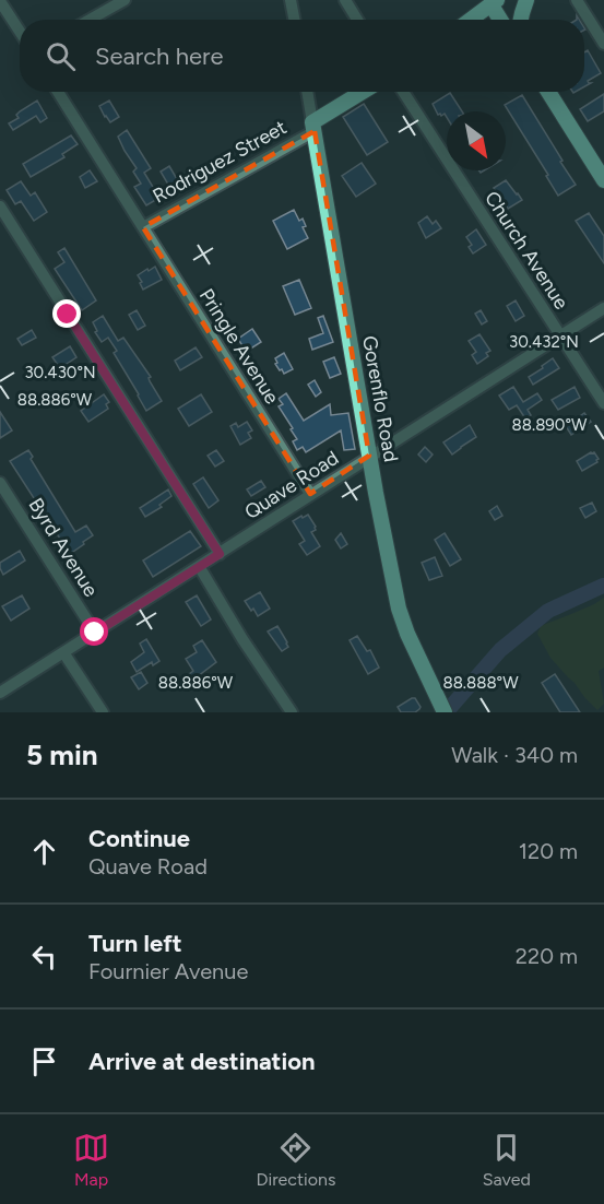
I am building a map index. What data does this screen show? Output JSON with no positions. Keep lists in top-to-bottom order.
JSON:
{
  "streets": {
    "main road": ["Rodriguez Street", "Gorenflo Road"],
    "street": [
      "Church Avenue",
      "Pringle Avenue",
      "Quave Road",
      "Byrd Avenue"
    ]
  },
  "crossings": [
    ["Rodriguez Street", "Pringle Avenue"],
    ["Rodriguez Street", "Gorenflo Road"],
    ["Church Avenue", "Quave Road"],
    ["Pringle Avenue", "Quave Road"],
    ["Gorenflo Road", "Quave Road"],
    ["Quave Road", "Byrd Avenue"]
  ],
  "north": "bottom right",
  "page": {
    "search": "Search here",
    "heading": ["5 min", "Walk · 340 m"],
    "list": [
      ["Continue", "Quave Road", "120 m"],
      ["Turn left", "Fournier Avenue", "220 m"],
      "Arrive at destination"
    ],
    "nav": ["Map", "Directions", "Saved"]
  },
  "coordinates": [
    "30.432°N",
    "30.430°N",
    "88.886°W",
    "88.890°W",
    "88.888°W"
  ]
}
